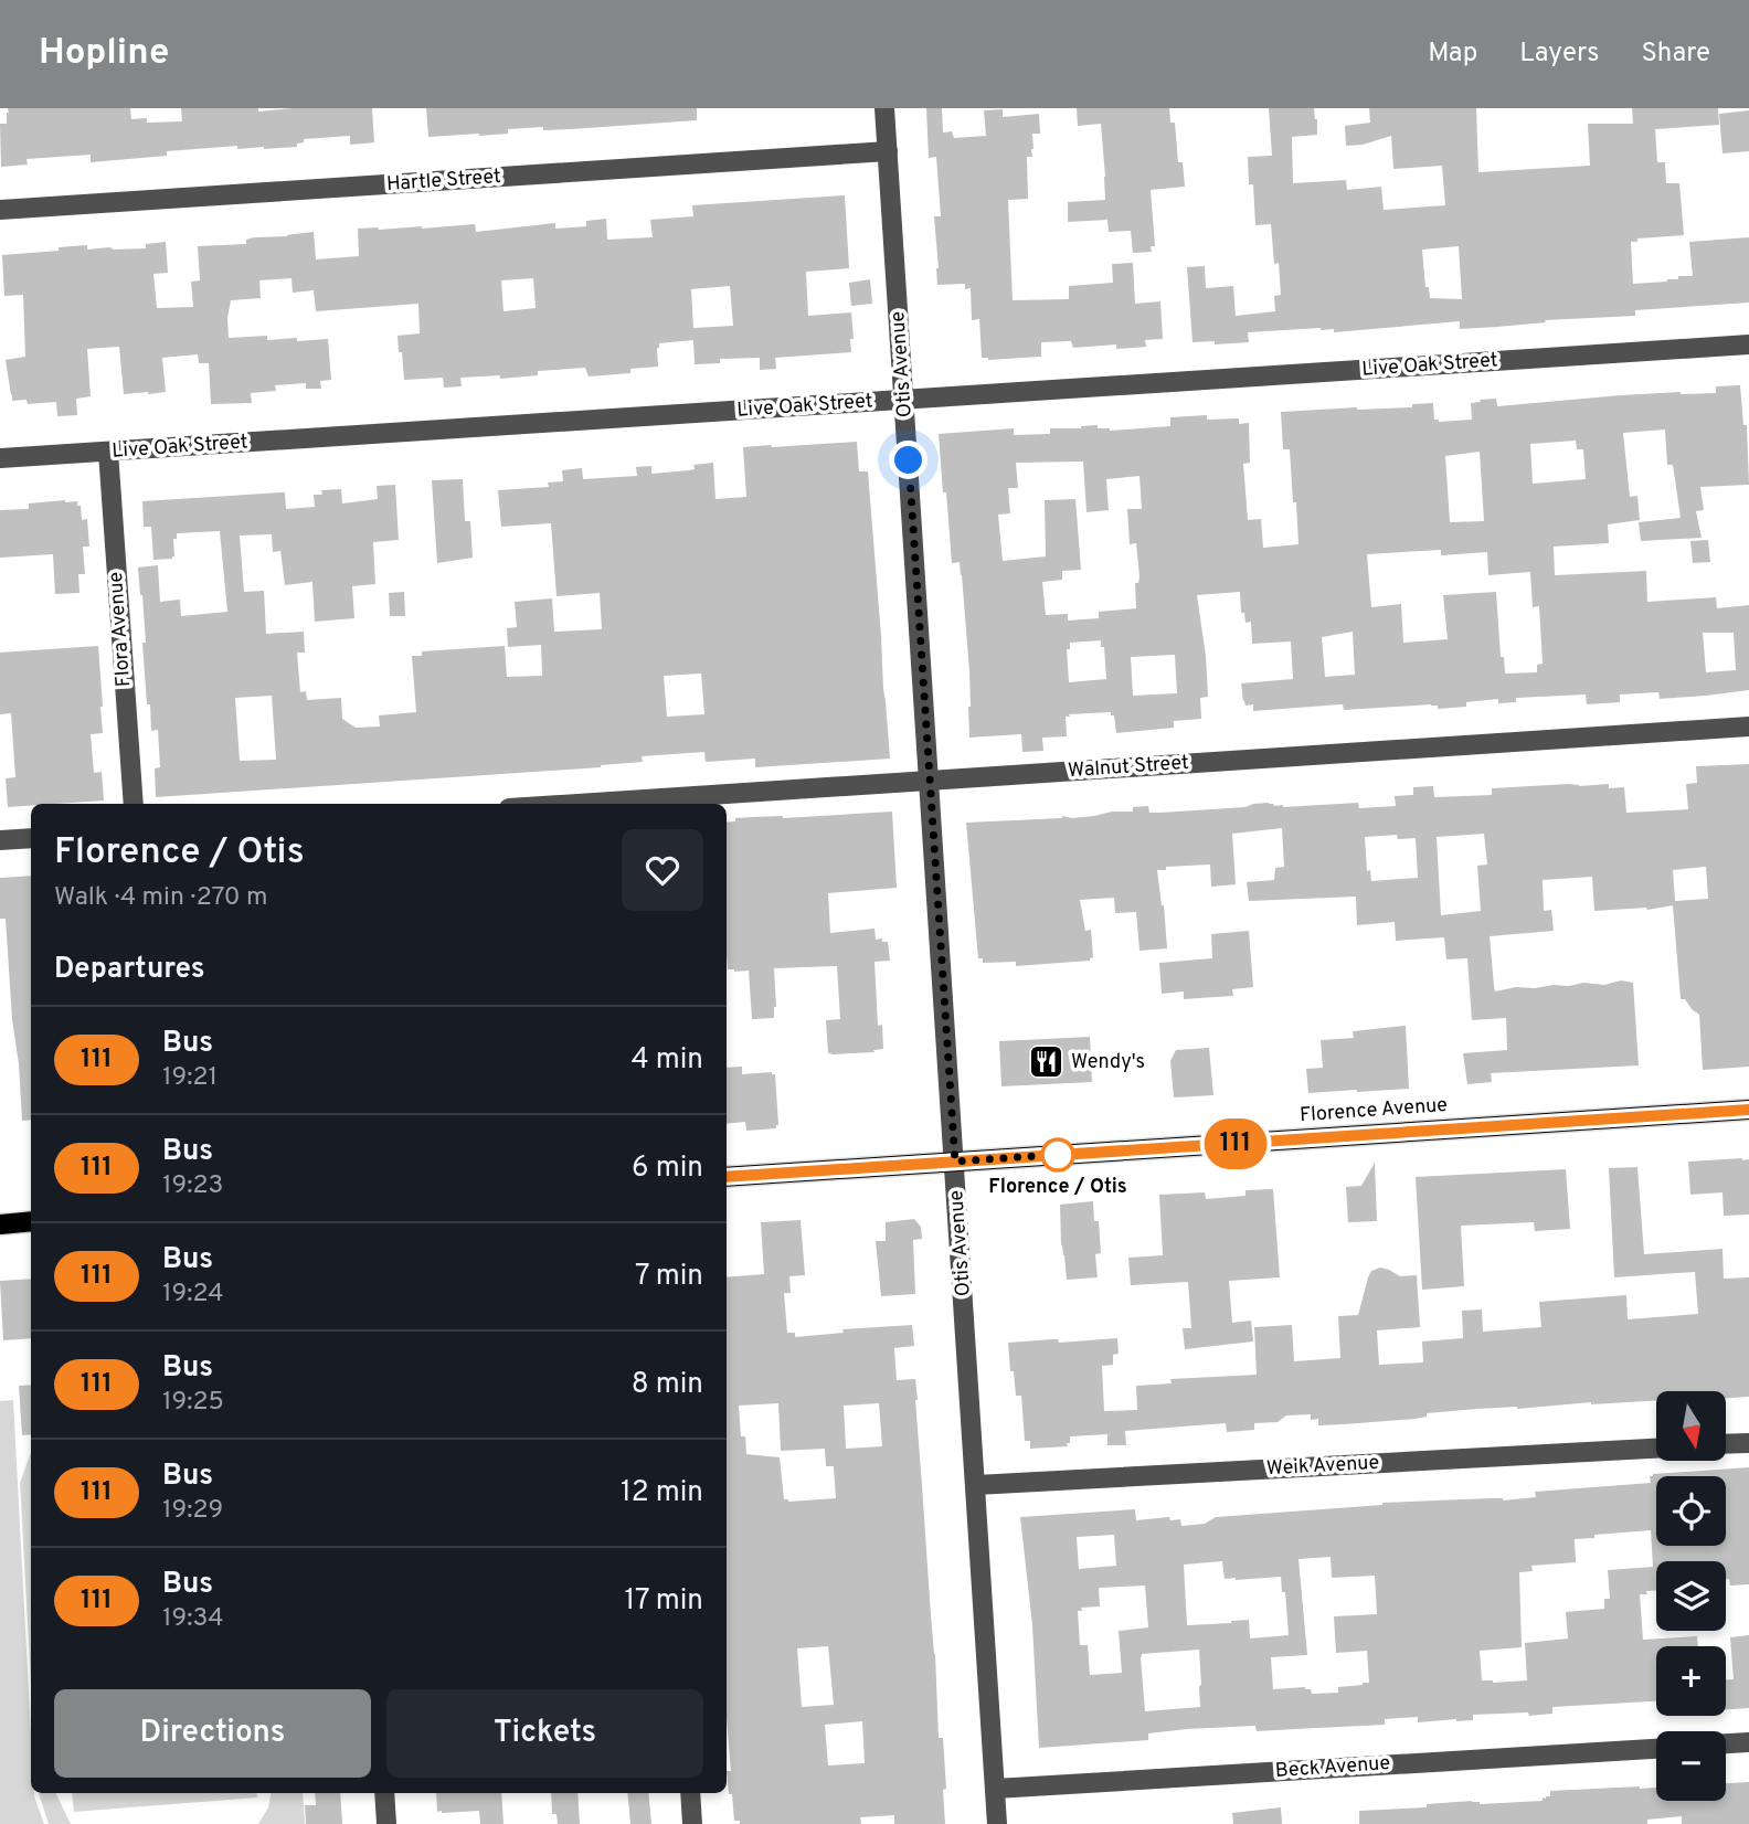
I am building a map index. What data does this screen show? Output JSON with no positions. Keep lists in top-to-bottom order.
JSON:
{
  "streets": {
    "main road": ["Florence Avenue"],
    "street": [
      "Hartle Street",
      "Otis Avenue",
      "Live Oak Street",
      "Flora Avenue",
      "Walnut Street",
      "Weik Avenue",
      "Beck Avenue"
    ]
  },
  "crossings": [
    ["Hartle Street", "Otis Avenue"],
    ["Otis Avenue", "Live Oak Street"],
    ["Otis Avenue", "Walnut Street"],
    ["Otis Avenue", "Florence Avenue"],
    ["Otis Avenue", "Weik Avenue"],
    ["Otis Avenue", "Beck Avenue"],
    ["Live Oak Street", "Flora Avenue"]
  ],
  "places": {
    "restaurant": ["Wendy's"],
    "other": ["Florence / Otis"]
  },
  "lines": ["bus line 111"],
  "north": "bottom",
  "page": {
    "header": "Hopline",
    "nav": ["Map", "Layers", "Share"],
    "on_map": "111",
    "heading": [
      ["Florence / Otis", "Walk · 4 min · 270 m"],
      "Departures"
    ],
    "list": [
      {
        "mark": "111",
        "name": "Bus",
        "note": "19:21",
        "value": "4 min"
      },
      {
        "mark": "111",
        "name": "Bus",
        "note": "19:23",
        "value": "6 min"
      },
      {
        "mark": "111",
        "name": "Bus",
        "note": "19:24",
        "value": "7 min"
      },
      {
        "mark": "111",
        "name": "Bus",
        "note": "19:25",
        "value": "8 min"
      },
      {
        "mark": "111",
        "name": "Bus",
        "note": "19:29",
        "value": "12 min"
      },
      {
        "mark": "111",
        "name": "Bus",
        "note": "19:34",
        "value": "17 min"
      }
    ],
    "map_buttons": ["+", "−"],
    "buttons": ["Directions", "Tickets"]
  }
}
